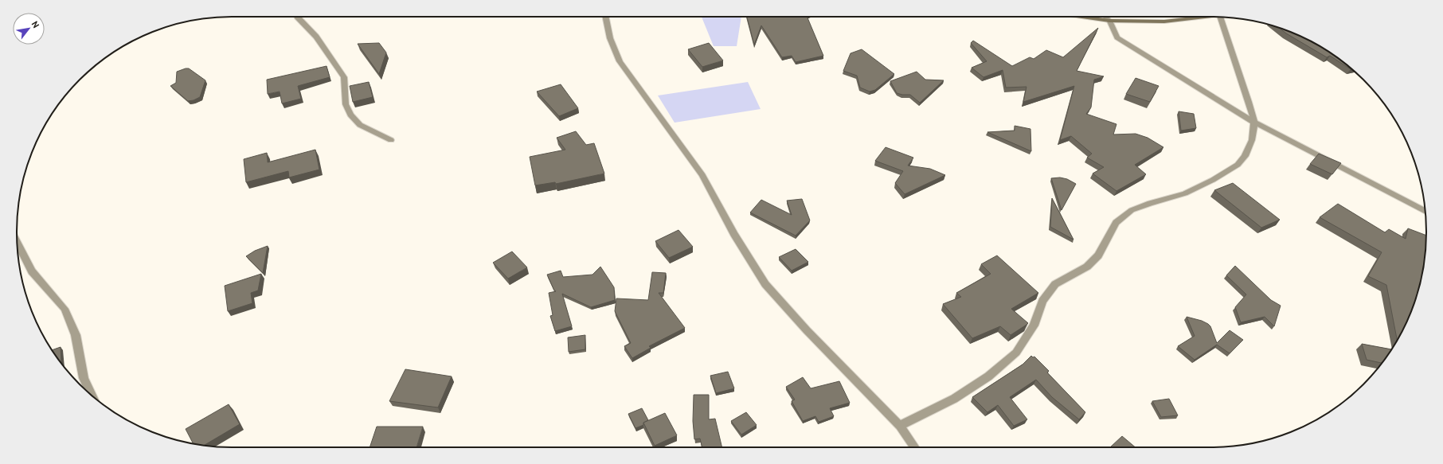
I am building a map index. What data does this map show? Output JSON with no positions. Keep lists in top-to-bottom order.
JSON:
{
  "north": "top right"
}
